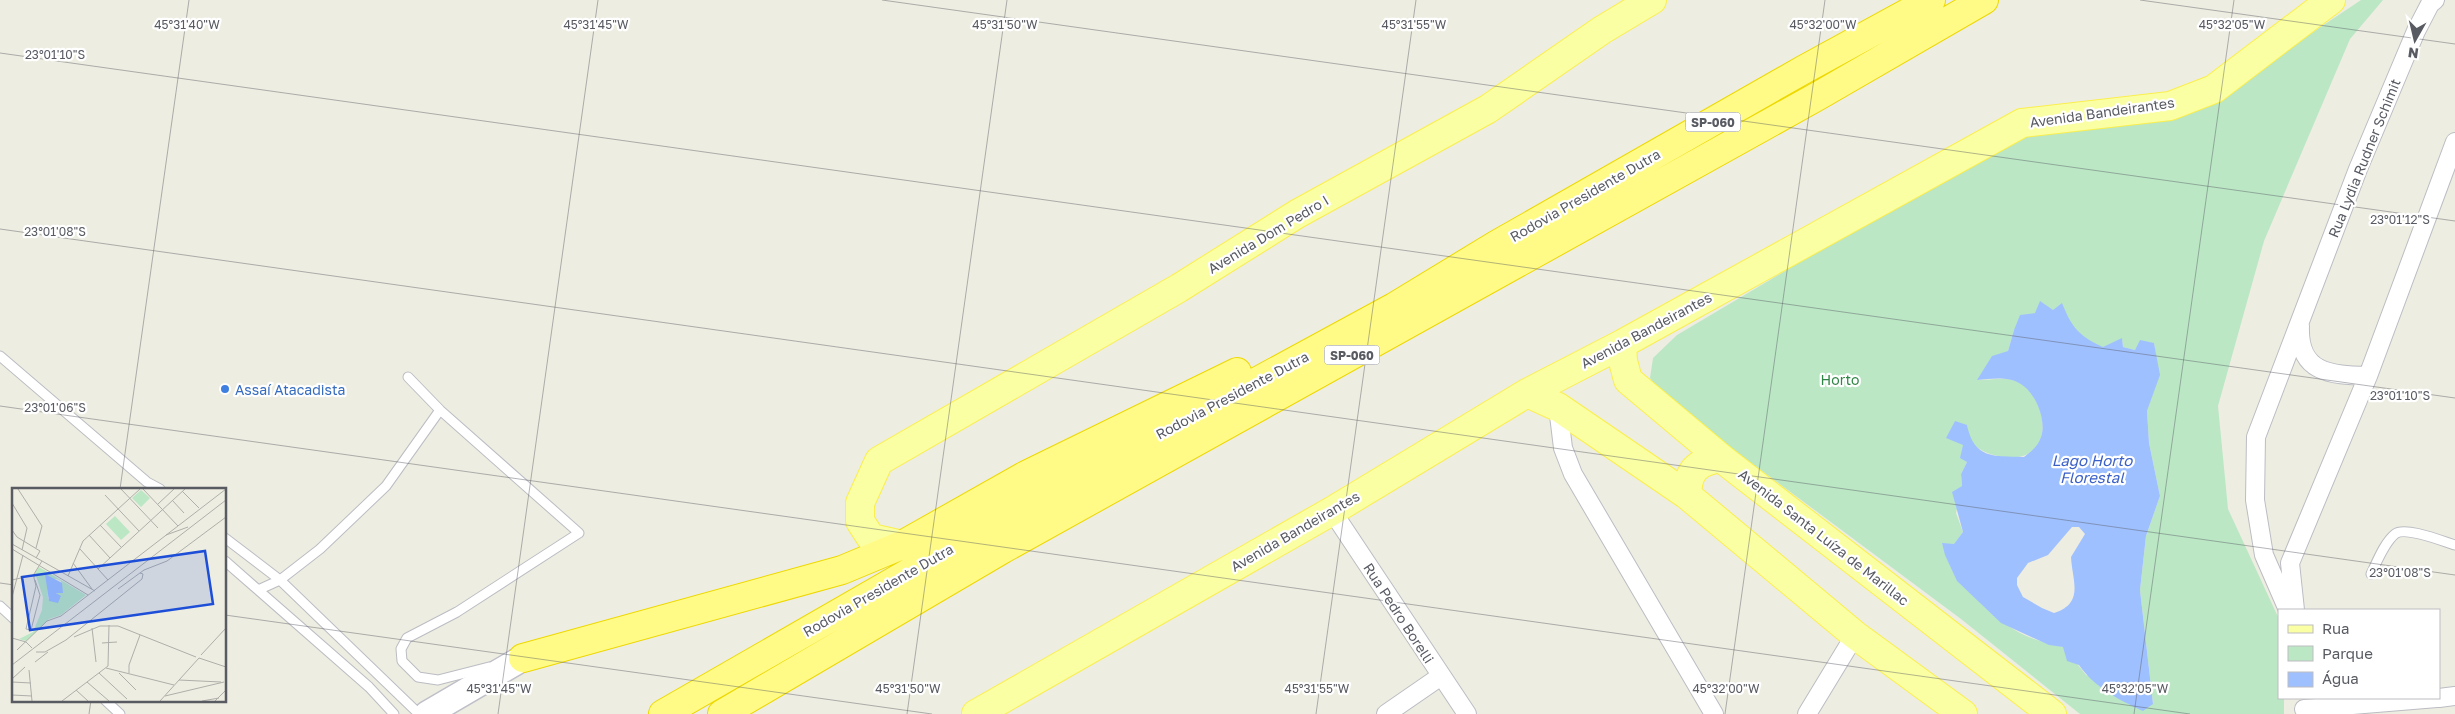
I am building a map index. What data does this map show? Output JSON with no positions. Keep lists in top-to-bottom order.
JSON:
{
  "streets": {
    "highway": ["SP-060", "Rodovia Presidente Dutra"],
    "main road": ["Avenida Bandeirantes", "Avenida Dom Pedro I", "Avenida Santa Luíza de Marillac"],
    "street": ["Rua Lydia Rudner Schimit", "Rua Pedro Borelli"]
  },
  "crossings": [
    ["Avenida Bandeirantes", "Avenida Santa Luíza de Marillac"],
    ["Avenida Bandeirantes", "Rua Pedro Borelli"]
  ],
  "water": ["Lago Horto Florestal"],
  "parks": ["Horto"],
  "places": ["Assaí Atacadista"],
  "legend": ["Rua", "Parque", "Água"],
  "north": "bottom",
  "coordinates": [
    "45°31'40\"W",
    "45°31'45\"W",
    "45°31'50\"W",
    "45°31'55\"W",
    "45°32'00\"W",
    "45°32'05\"W",
    "23°01'10\"S",
    "23°01'12\"S",
    "23°01'08\"S",
    "23°01'06\"S"
  ]
}
